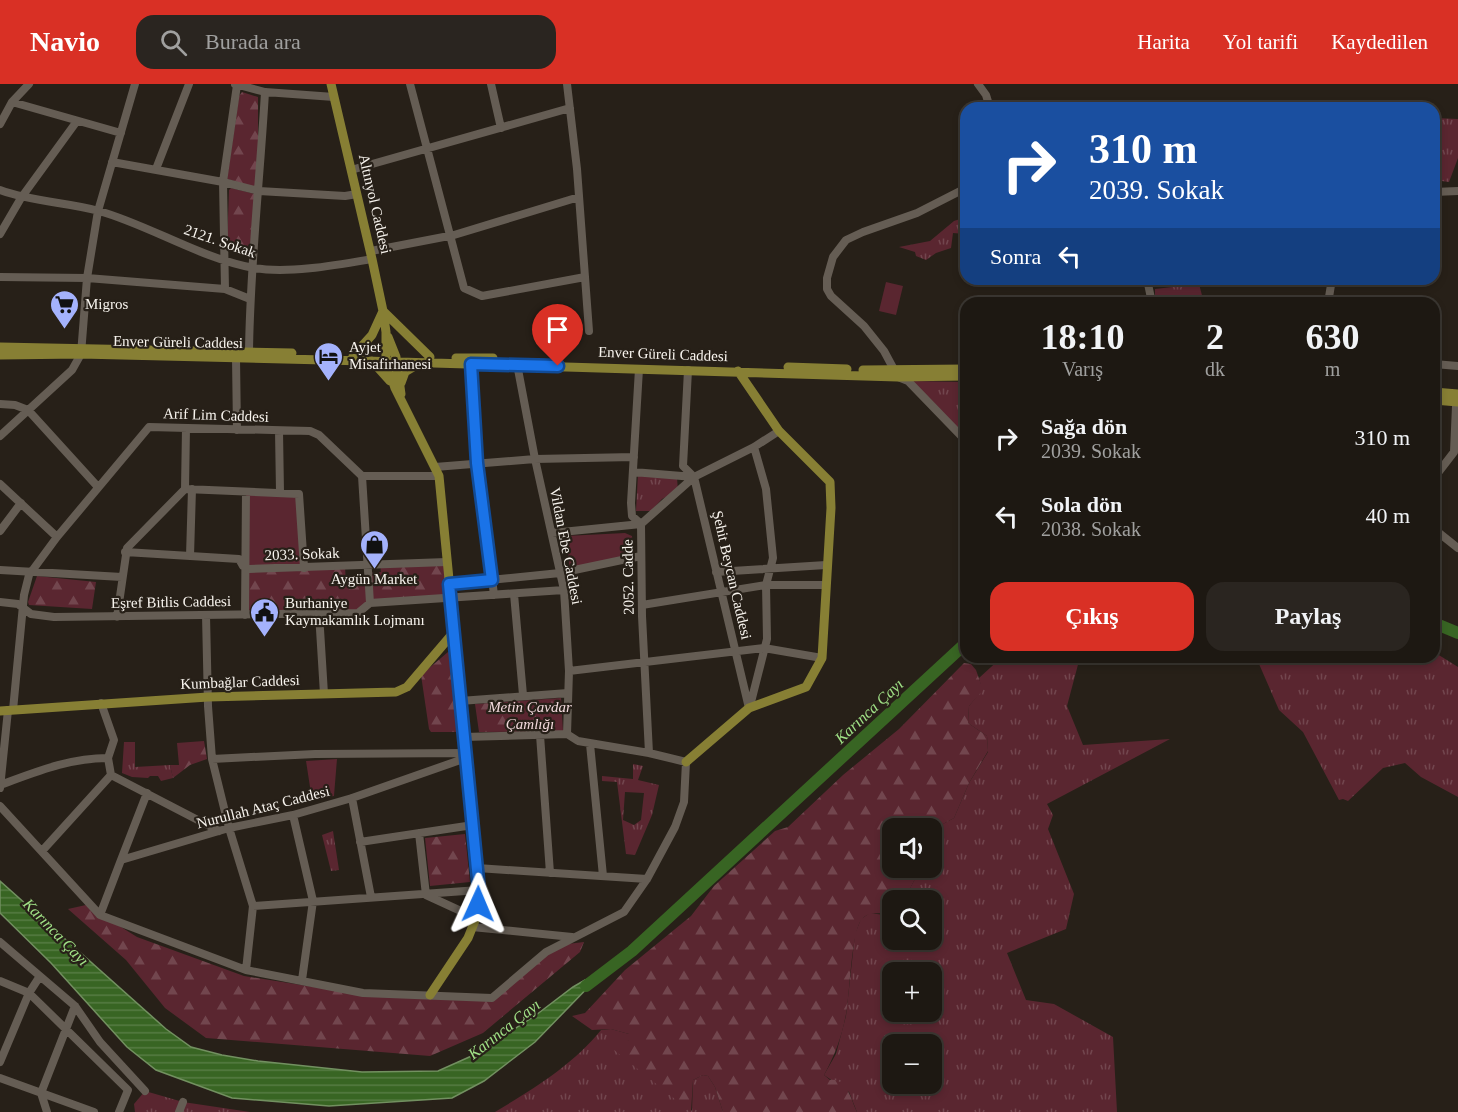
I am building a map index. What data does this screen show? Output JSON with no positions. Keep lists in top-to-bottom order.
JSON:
{
  "streets": {
    "main road": ["Altınyol Caddesi", "Enver Güreli Caddesi", "Kumbağlar Caddesi"],
    "street": [
      "2121. Sokak",
      "Arif Lim Caddesi",
      "Vildan Ebe Caddesi",
      "2033. Sokak",
      "Şehit Beycan Caddesi",
      "2052. Cadde",
      "Eşref Bitlis Caddesi",
      "Nurullah Ataç Caddesi"
    ]
  },
  "crossings": [
    ["Altınyol Caddesi", "2121. Sokak"],
    ["Enver Güreli Caddesi", "Vildan Ebe Caddesi"],
    ["Enver Güreli Caddesi", "Şehit Beycan Caddesi"],
    ["Enver Güreli Caddesi", "2052. Cadde"],
    ["Arif Lim Caddesi", "Eşref Bitlis Caddesi"],
    ["Arif Lim Caddesi", "Kumbağlar Caddesi"],
    ["Vildan Ebe Caddesi", "Eşref Bitlis Caddesi"]
  ],
  "water": ["Karınca Çayı"],
  "parks": ["Metin Çavdar Çamlığı"],
  "places": {
    "supermarket": ["Migros"],
    "hotel": ["Ayjet Misafirhanesi"],
    "shop": ["Aygün Market"],
    "public building": ["Burhaniye Kaymakamlık Lojmanı"]
  },
  "page": {
    "header": "Navio",
    "search": "Burada ara",
    "nav": ["Harita", "Yol tarifi", "Kaydedilen"],
    "turn": ["310 m", "2039. Sokak"],
    "then": "Sonra",
    "eta": [
      "18:10",
      "Varış",
      "2",
      "dk",
      "630",
      "m"
    ],
    "list": [
      {
        "name": "Sağa dön",
        "note": "2039. Sokak",
        "value": "310 m"
      },
      {
        "name": "Sola dön",
        "note": "2038. Sokak",
        "value": "40 m"
      }
    ],
    "buttons": ["Çıkış", "Paylaş"],
    "map_buttons": ["+", "−"]
  }
}
